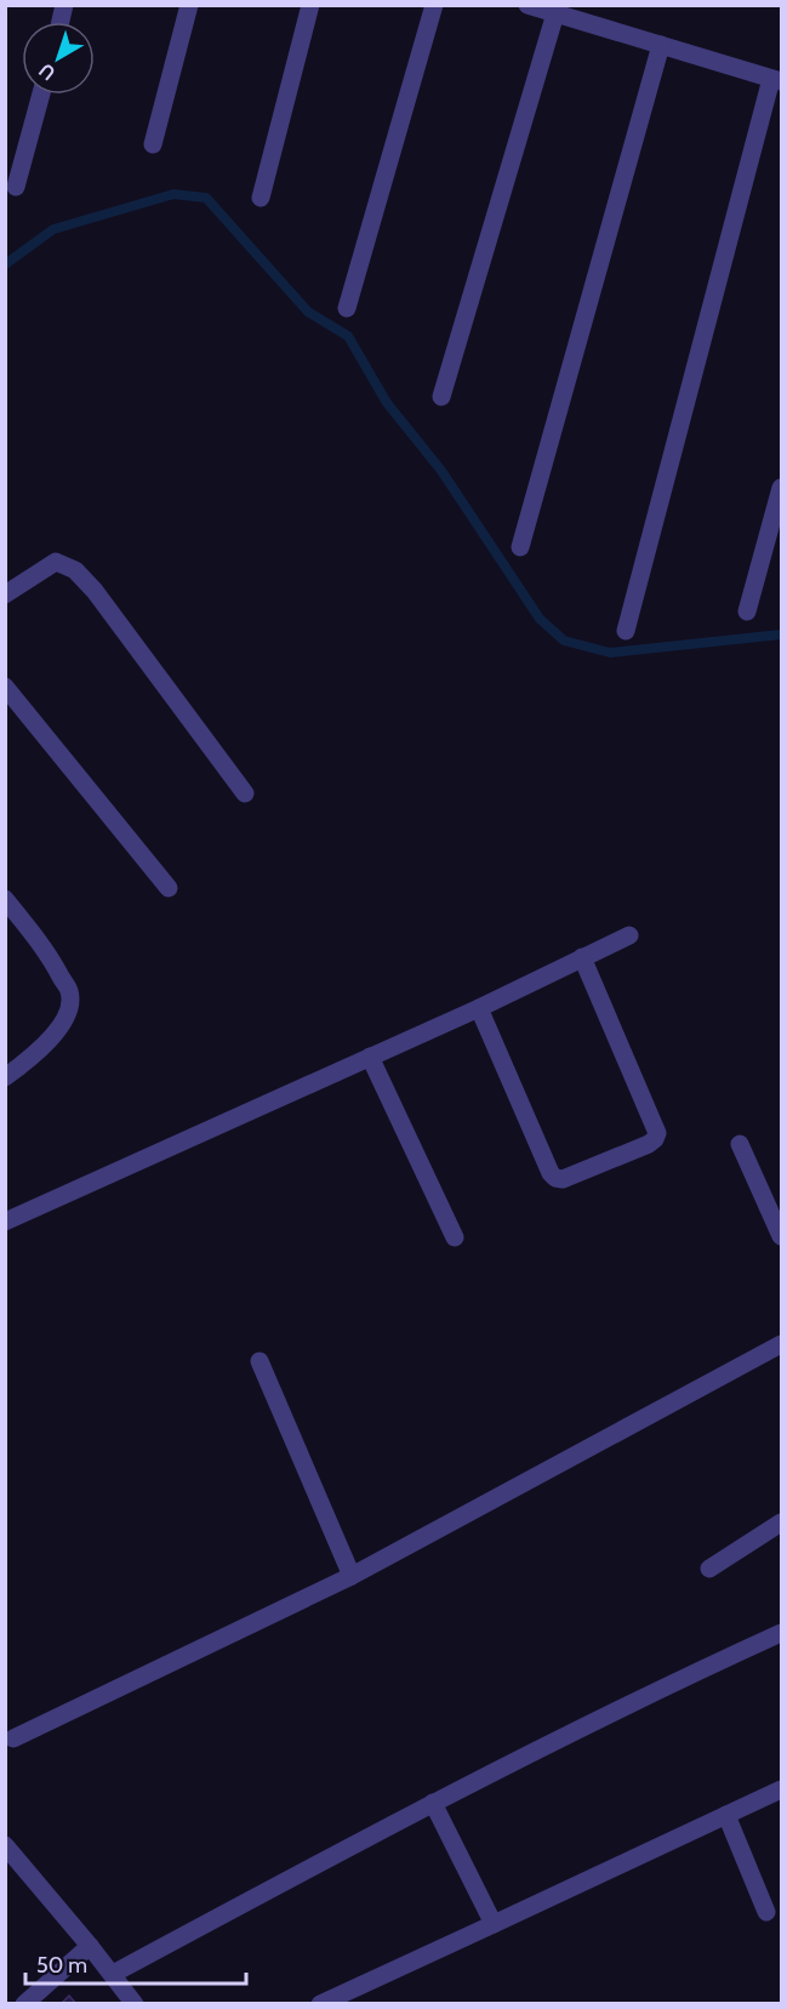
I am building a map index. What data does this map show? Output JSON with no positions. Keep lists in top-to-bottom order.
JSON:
{
  "scale_bar": "50 m",
  "north": "bottom left"
}
